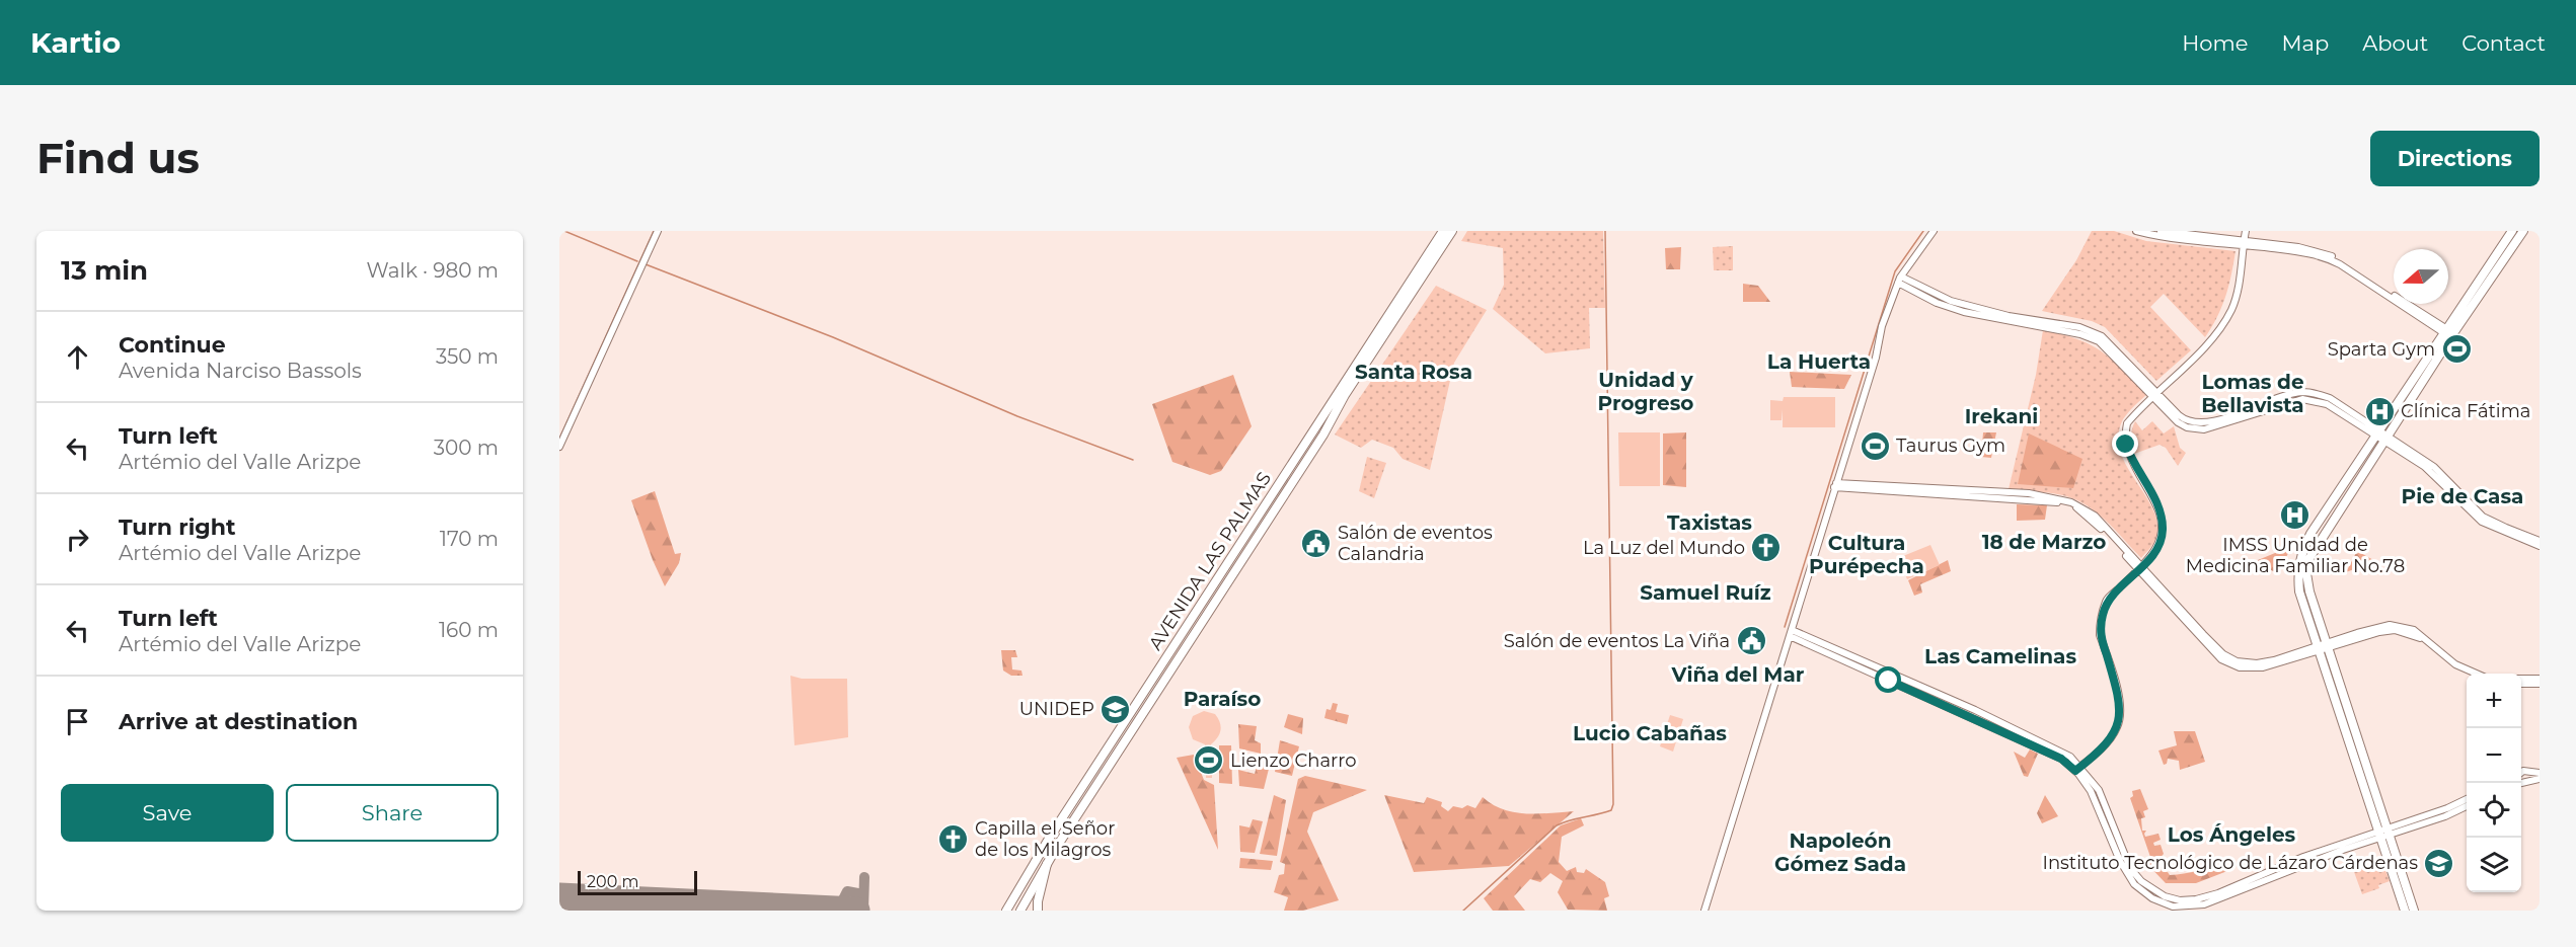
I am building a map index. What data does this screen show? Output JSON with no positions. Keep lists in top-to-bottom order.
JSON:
{
  "streets": {
    "main road": ["AVENIDA LAS PALMAS"]
  },
  "districts": [
    "La Huerta",
    "Santa Rosa",
    "Unidad y Progreso",
    "Lomas de Bellavista",
    "Irekani",
    "Pie de Casa",
    "Taxistas",
    "18 de Marzo",
    "Cultura Purépecha",
    "Samuel Ruíz",
    "Las Camelinas",
    "Viña del Mar",
    "Paraíso",
    "Lucio Cabañas",
    "Los Ángeles",
    "Napoleón Gómez Sada"
  ],
  "places": {
    "sports": ["Sparta Gym", "Taurus Gym", "Lienzo Charro"],
    "hospital": ["Clínica Fátima", "IMSS Unidad de Medicina Familiar No.78"],
    "public building": ["Salón de eventos Calandria", "Salón de eventos La Viña"],
    "church": ["La Luz del Mundo", "Capilla el Señor de los Milagros"],
    "school or university": ["UNIDEP", "Instituto Tecnológico de Lázaro Cárdenas"]
  },
  "scale_bar": "200 m",
  "north": "left",
  "page": {
    "header": "Kartio",
    "nav": [
      "Home",
      "Map",
      "About",
      "Contact"
    ],
    "buttons": [
      "Directions",
      ["Save", "Share"]
    ],
    "title": "Find us",
    "heading": ["13 min", "Walk · 980 m"],
    "list": [
      ["Continue", "Avenida Narciso Bassols", "350 m"],
      ["Turn left", "Artémio del Valle Arizpe", "300 m"],
      ["Turn right", "Artémio del Valle Arizpe", "170 m"],
      ["Turn left", "Artémio del Valle Arizpe", "160 m"],
      "Arrive at destination"
    ],
    "map_buttons": ["+", "−"],
    "scale": "200 m"
  }
}
